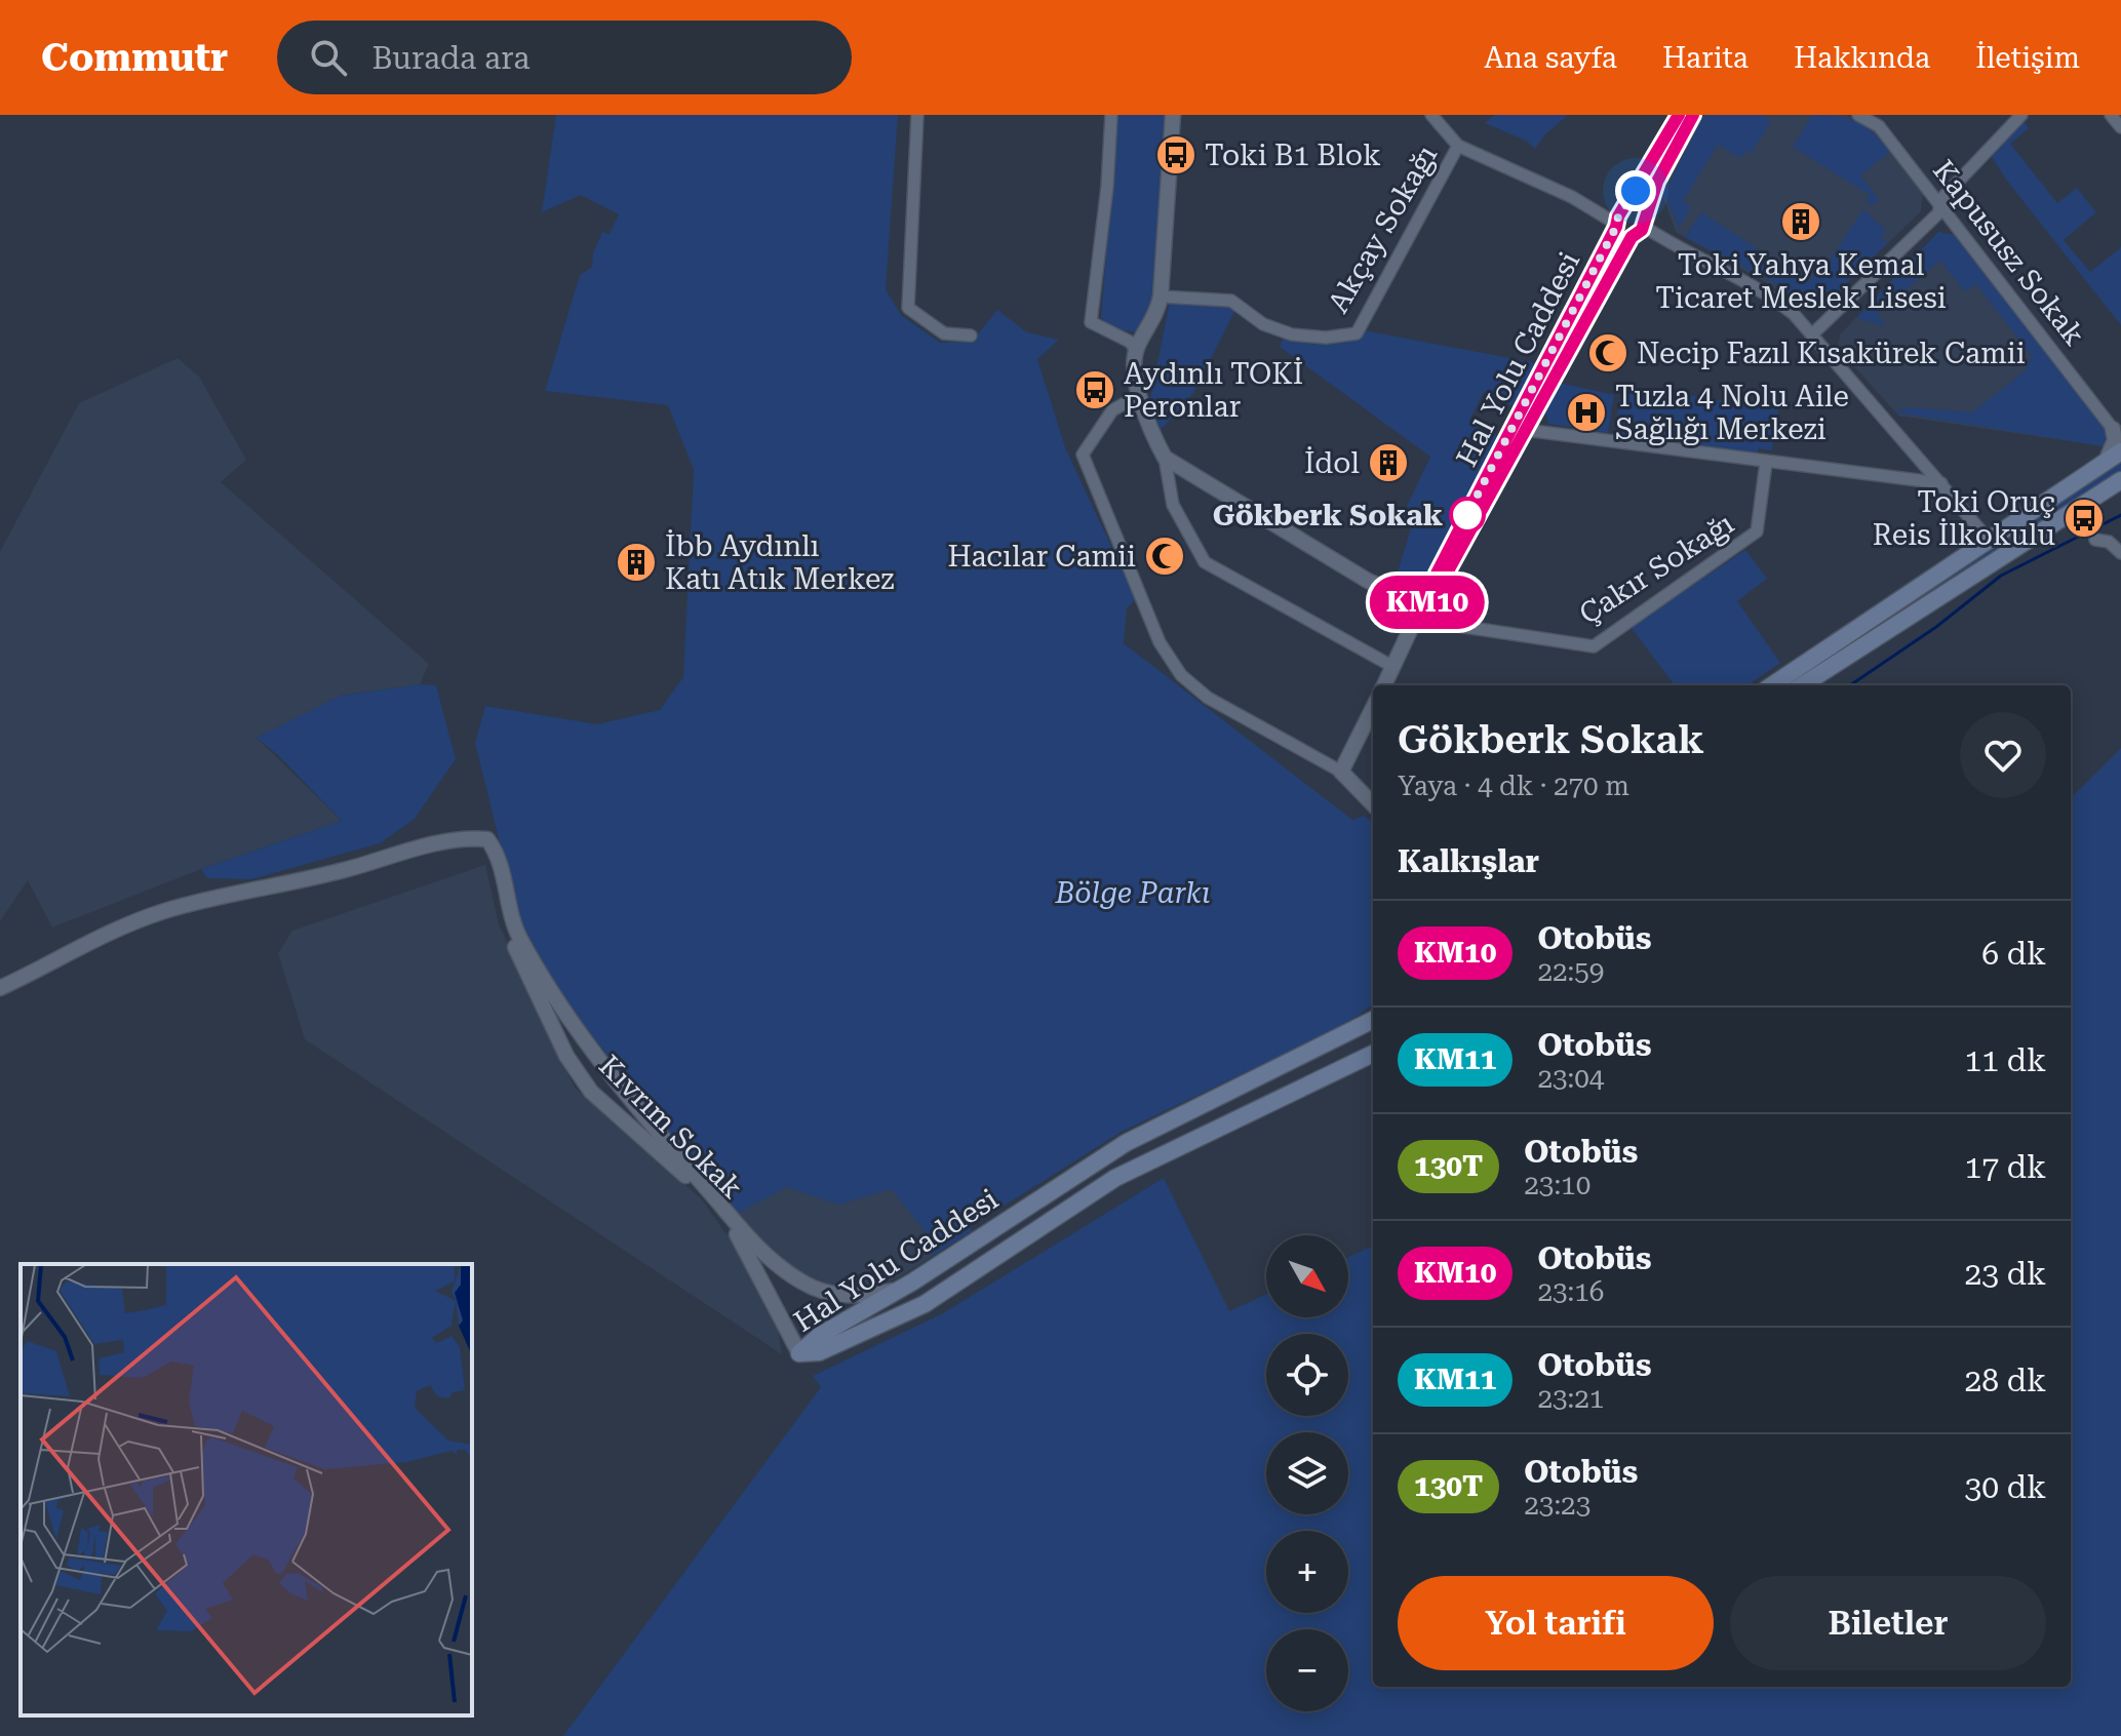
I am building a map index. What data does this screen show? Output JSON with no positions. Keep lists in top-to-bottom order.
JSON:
{
  "streets": {
    "main road": ["Hal Yolu Caddesi"],
    "street": [
      "Akçay Sokağı",
      "Kapususz Sokak",
      "Çakır Sokağı",
      "Kıvrım Sokak"
    ]
  },
  "crossings": [
    ["Hal Yolu Caddesi", "Çakır Sokağı"],
    ["Hal Yolu Caddesi", "Kıvrım Sokak"]
  ],
  "parks": ["Bölge Parkı"],
  "places": {
    "bus stop": ["Toki B1 Blok", "Aydınlı TOKİ Peronlar", "Toki Oruç Reis İlkokulu"],
    "building": ["Toki Yahya Kemal Ticaret Meslek Lisesi", "İdol", "İbb Aydınlı Katı Atık Merkez"],
    "mosque": ["Necip Fazıl Kısakürek Camii", "Hacılar Camii"],
    "hospital": ["Tuzla 4 Nolu Aile Sağlığı Merkezi"],
    "other": ["Gökberk Sokak"]
  },
  "lines": ["bus line KM10"],
  "north": "bottom right",
  "page": {
    "header": "Commutr",
    "search": "Burada ara",
    "nav": [
      "Ana sayfa",
      "Harita",
      "Hakkında",
      "İletişim"
    ],
    "on_map": "KM10",
    "heading": [
      ["Gökberk Sokak", "Yaya · 4 dk · 270 m"],
      "Kalkışlar"
    ],
    "list": [
      {
        "mark": "KM10",
        "name": "Otobüs",
        "note": "22:59",
        "value": "6 dk"
      },
      {
        "mark": "KM11",
        "name": "Otobüs",
        "note": "23:04",
        "value": "11 dk"
      },
      {
        "mark": "130T",
        "name": "Otobüs",
        "note": "23:10",
        "value": "17 dk"
      },
      {
        "mark": "KM10",
        "name": "Otobüs",
        "note": "23:16",
        "value": "23 dk"
      },
      {
        "mark": "KM11",
        "name": "Otobüs",
        "note": "23:21",
        "value": "28 dk"
      },
      {
        "mark": "130T",
        "name": "Otobüs",
        "note": "23:23",
        "value": "30 dk"
      }
    ],
    "map_buttons": ["+", "−"],
    "buttons": ["Yol tarifi", "Biletler"]
  }
}
